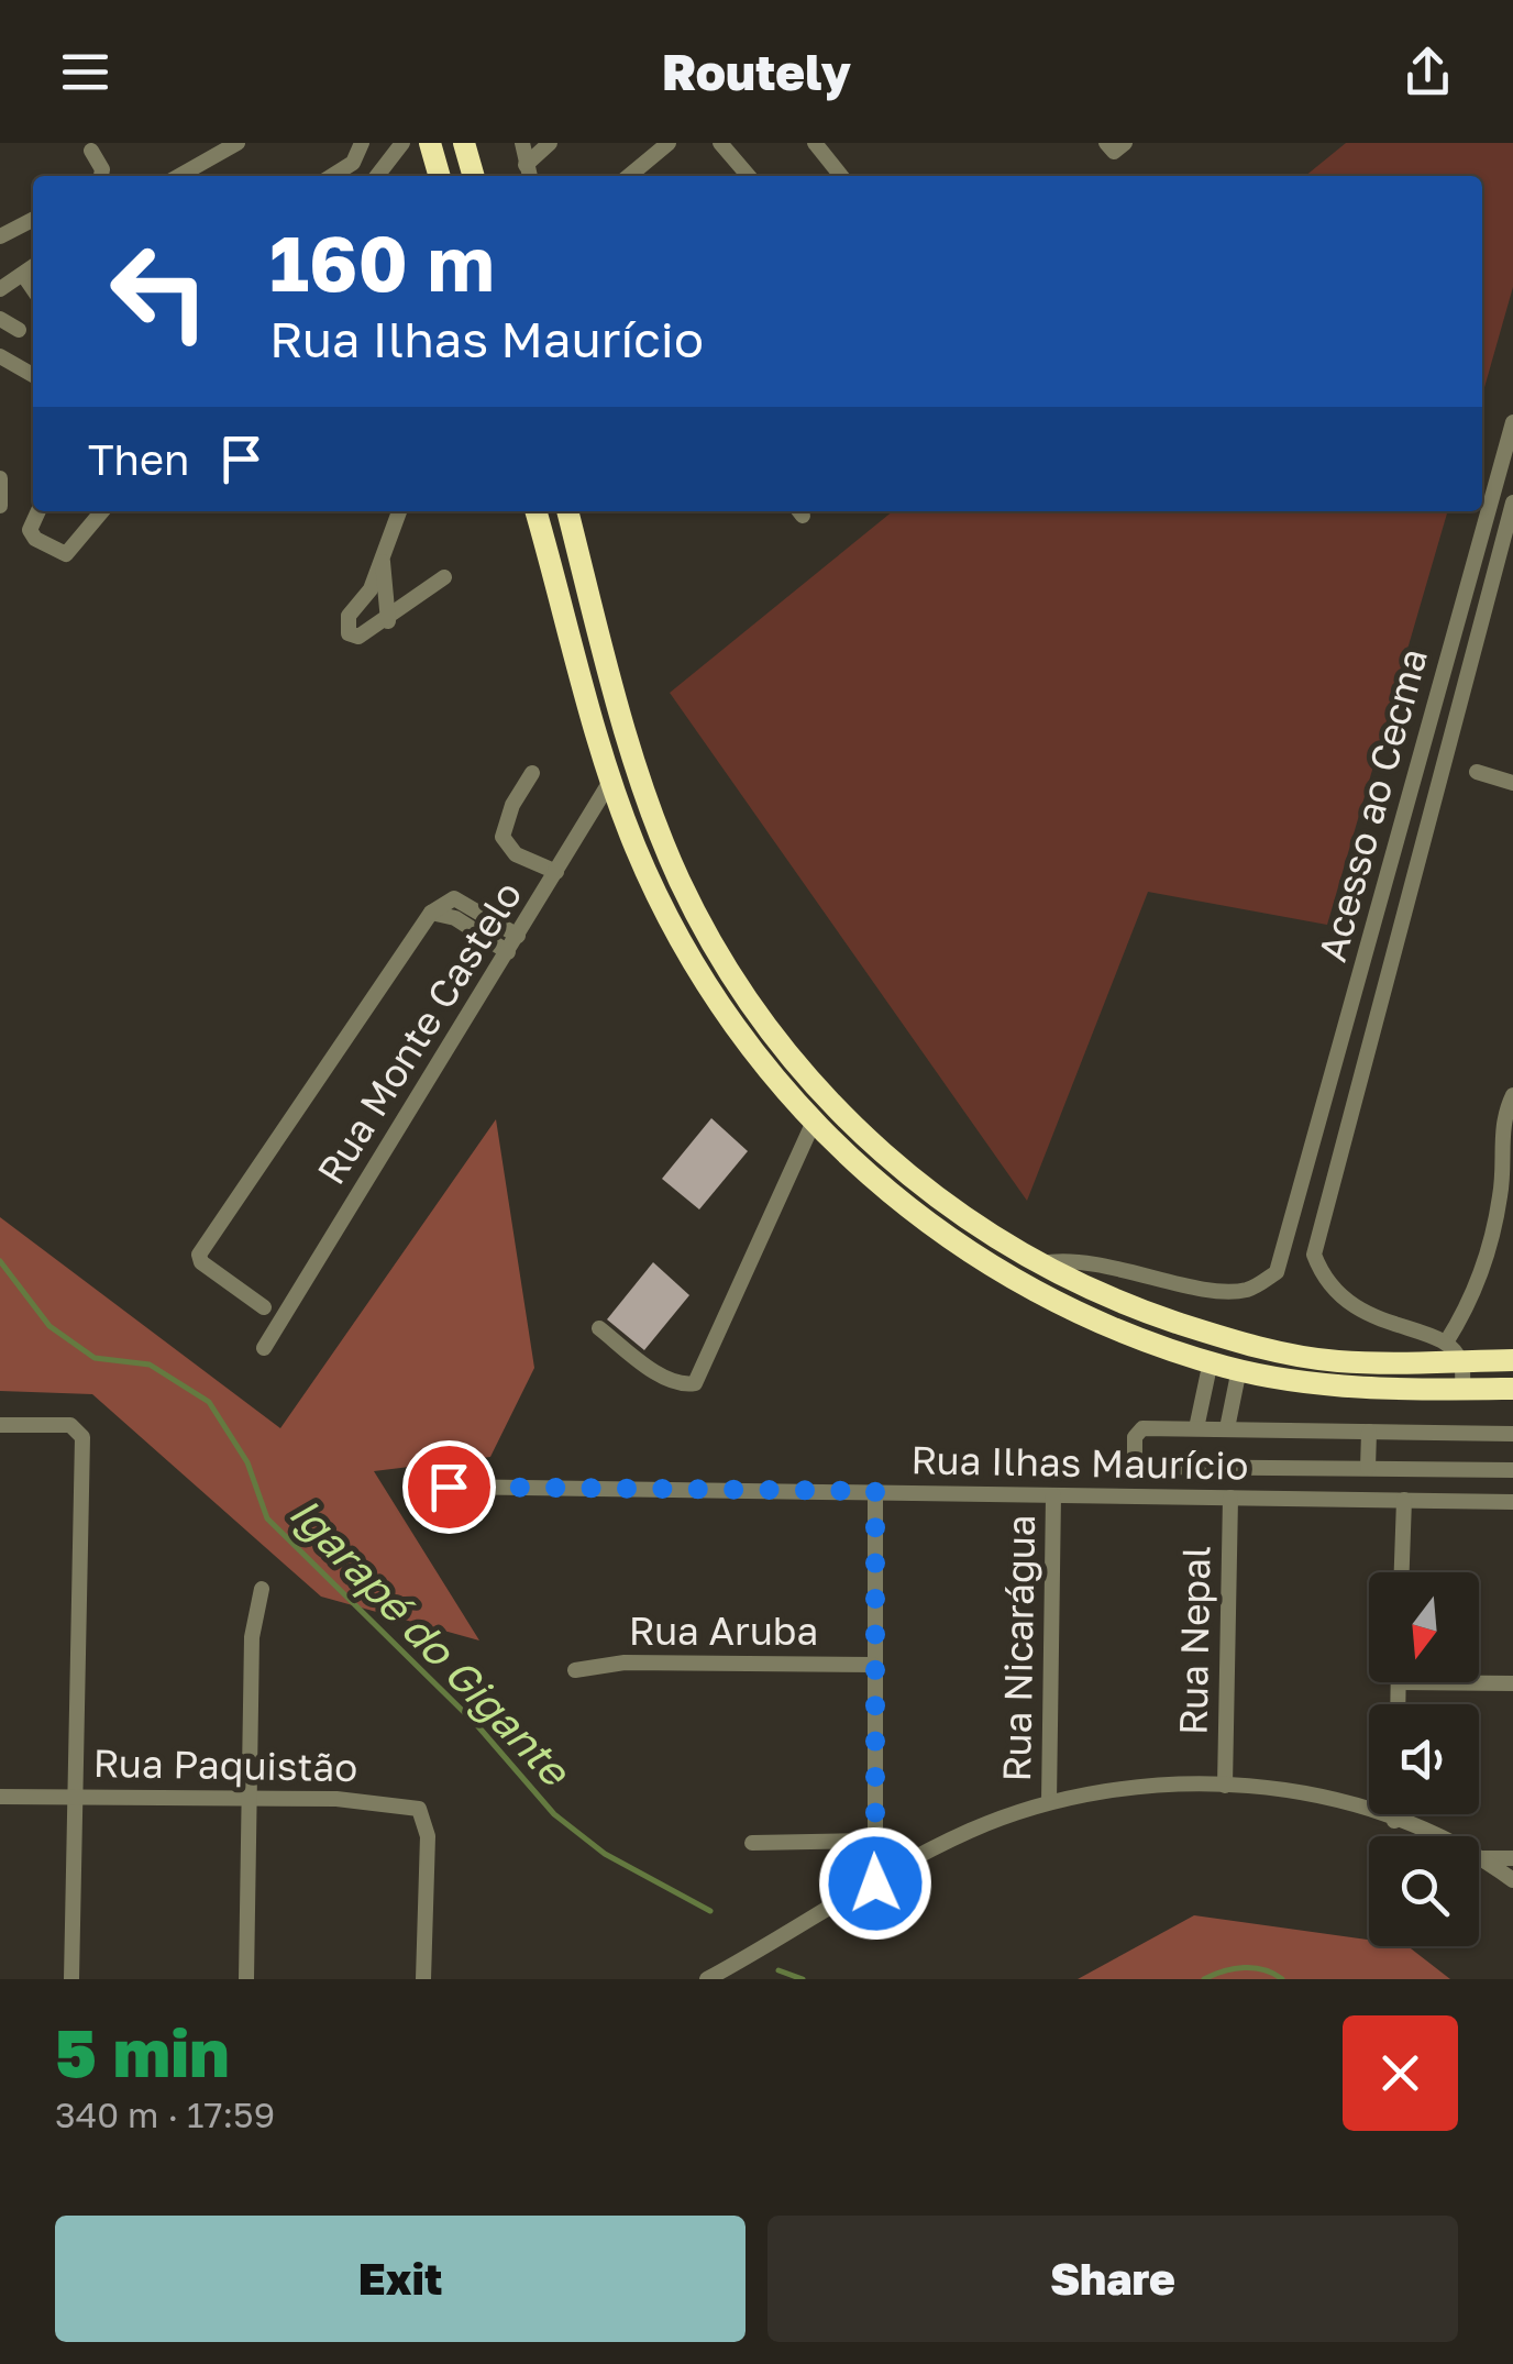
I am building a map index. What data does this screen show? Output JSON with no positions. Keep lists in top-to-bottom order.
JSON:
{
  "streets": {
    "street": [
      "Acesso ao Cecma",
      "Rua Monte Castelo",
      "Rua Ilhas Maurício",
      "Rua Aruba",
      "Rua Nepal",
      "Rua Nicarágua",
      "Rua Paquistão"
    ]
  },
  "crossings": [
    ["Rua Ilhas Maurício", "Rua Nepal"],
    ["Rua Ilhas Maurício", "Rua Nicarágua"]
  ],
  "water": ["Igarapé do Gigante"],
  "north": "bottom",
  "page": {
    "header": "Routely",
    "turn": ["160 m", "Rua Ilhas Maurício"],
    "then": "Then",
    "heading": ["5 min", "340 m · 17:59"],
    "buttons": ["Exit", "Share"]
  }
}
